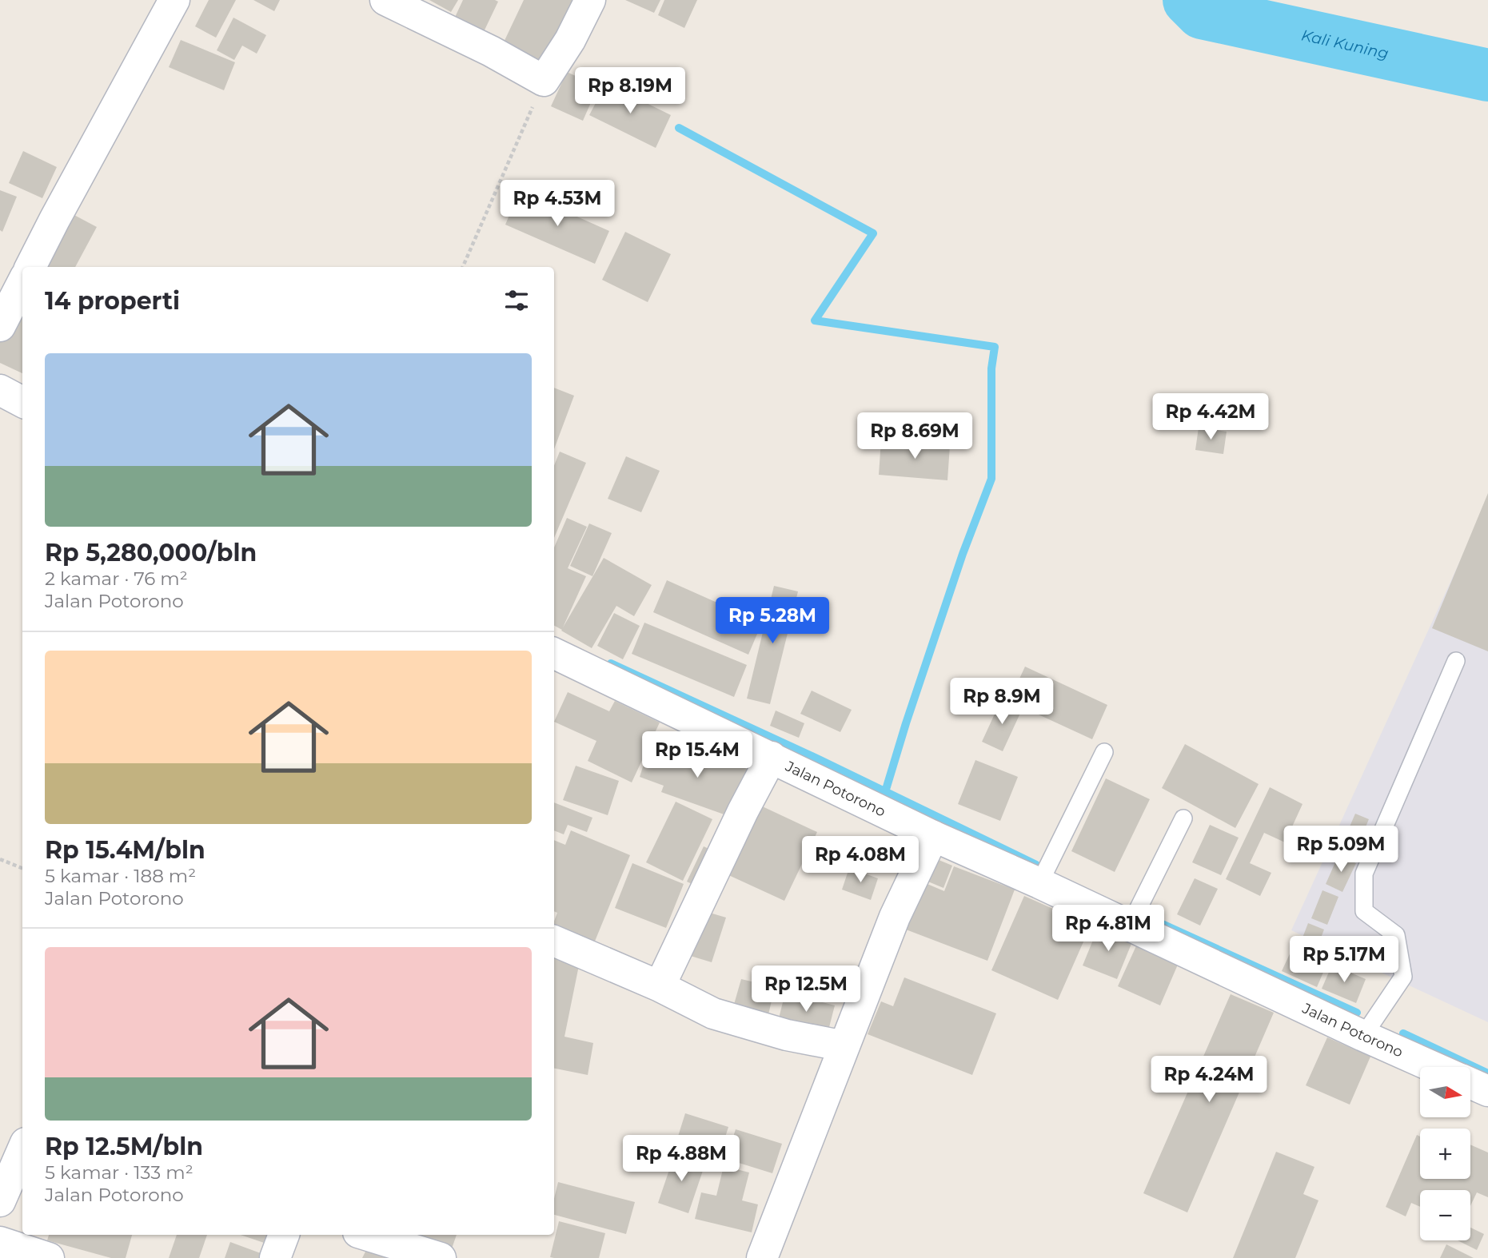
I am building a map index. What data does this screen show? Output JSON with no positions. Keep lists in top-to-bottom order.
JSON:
{
  "streets": {
    "street": ["Jalan Potorono"]
  },
  "water": ["Kali Kuning"],
  "north": "right",
  "page": {
    "price": [
      "Rp 8.19M",
      "Rp 4.53M",
      "Rp 4.42M",
      "Rp 8.69M",
      "Rp 5.28M",
      "Rp 8.9M",
      "Rp 15.4M",
      "Rp 5.09M",
      "Rp 4.08M",
      "Rp 4.81M",
      "Rp 5.17M",
      "Rp 12.5M",
      "Rp 4.24M",
      "Rp 4.88M"
    ],
    "heading": "14 properti",
    "list": [
      {
        "name": "Rp 5,280,000/bln",
        "note": "2 kamar · 76 m² · Jalan Potorono"
      },
      {
        "name": "Rp 15.4M/bln",
        "note": "5 kamar · 188 m² · Jalan Potorono"
      },
      {
        "name": "Rp 12.5M/bln",
        "note": "5 kamar · 133 m² · Jalan Potorono"
      }
    ],
    "map_buttons": ["+", "−"]
  }
}
